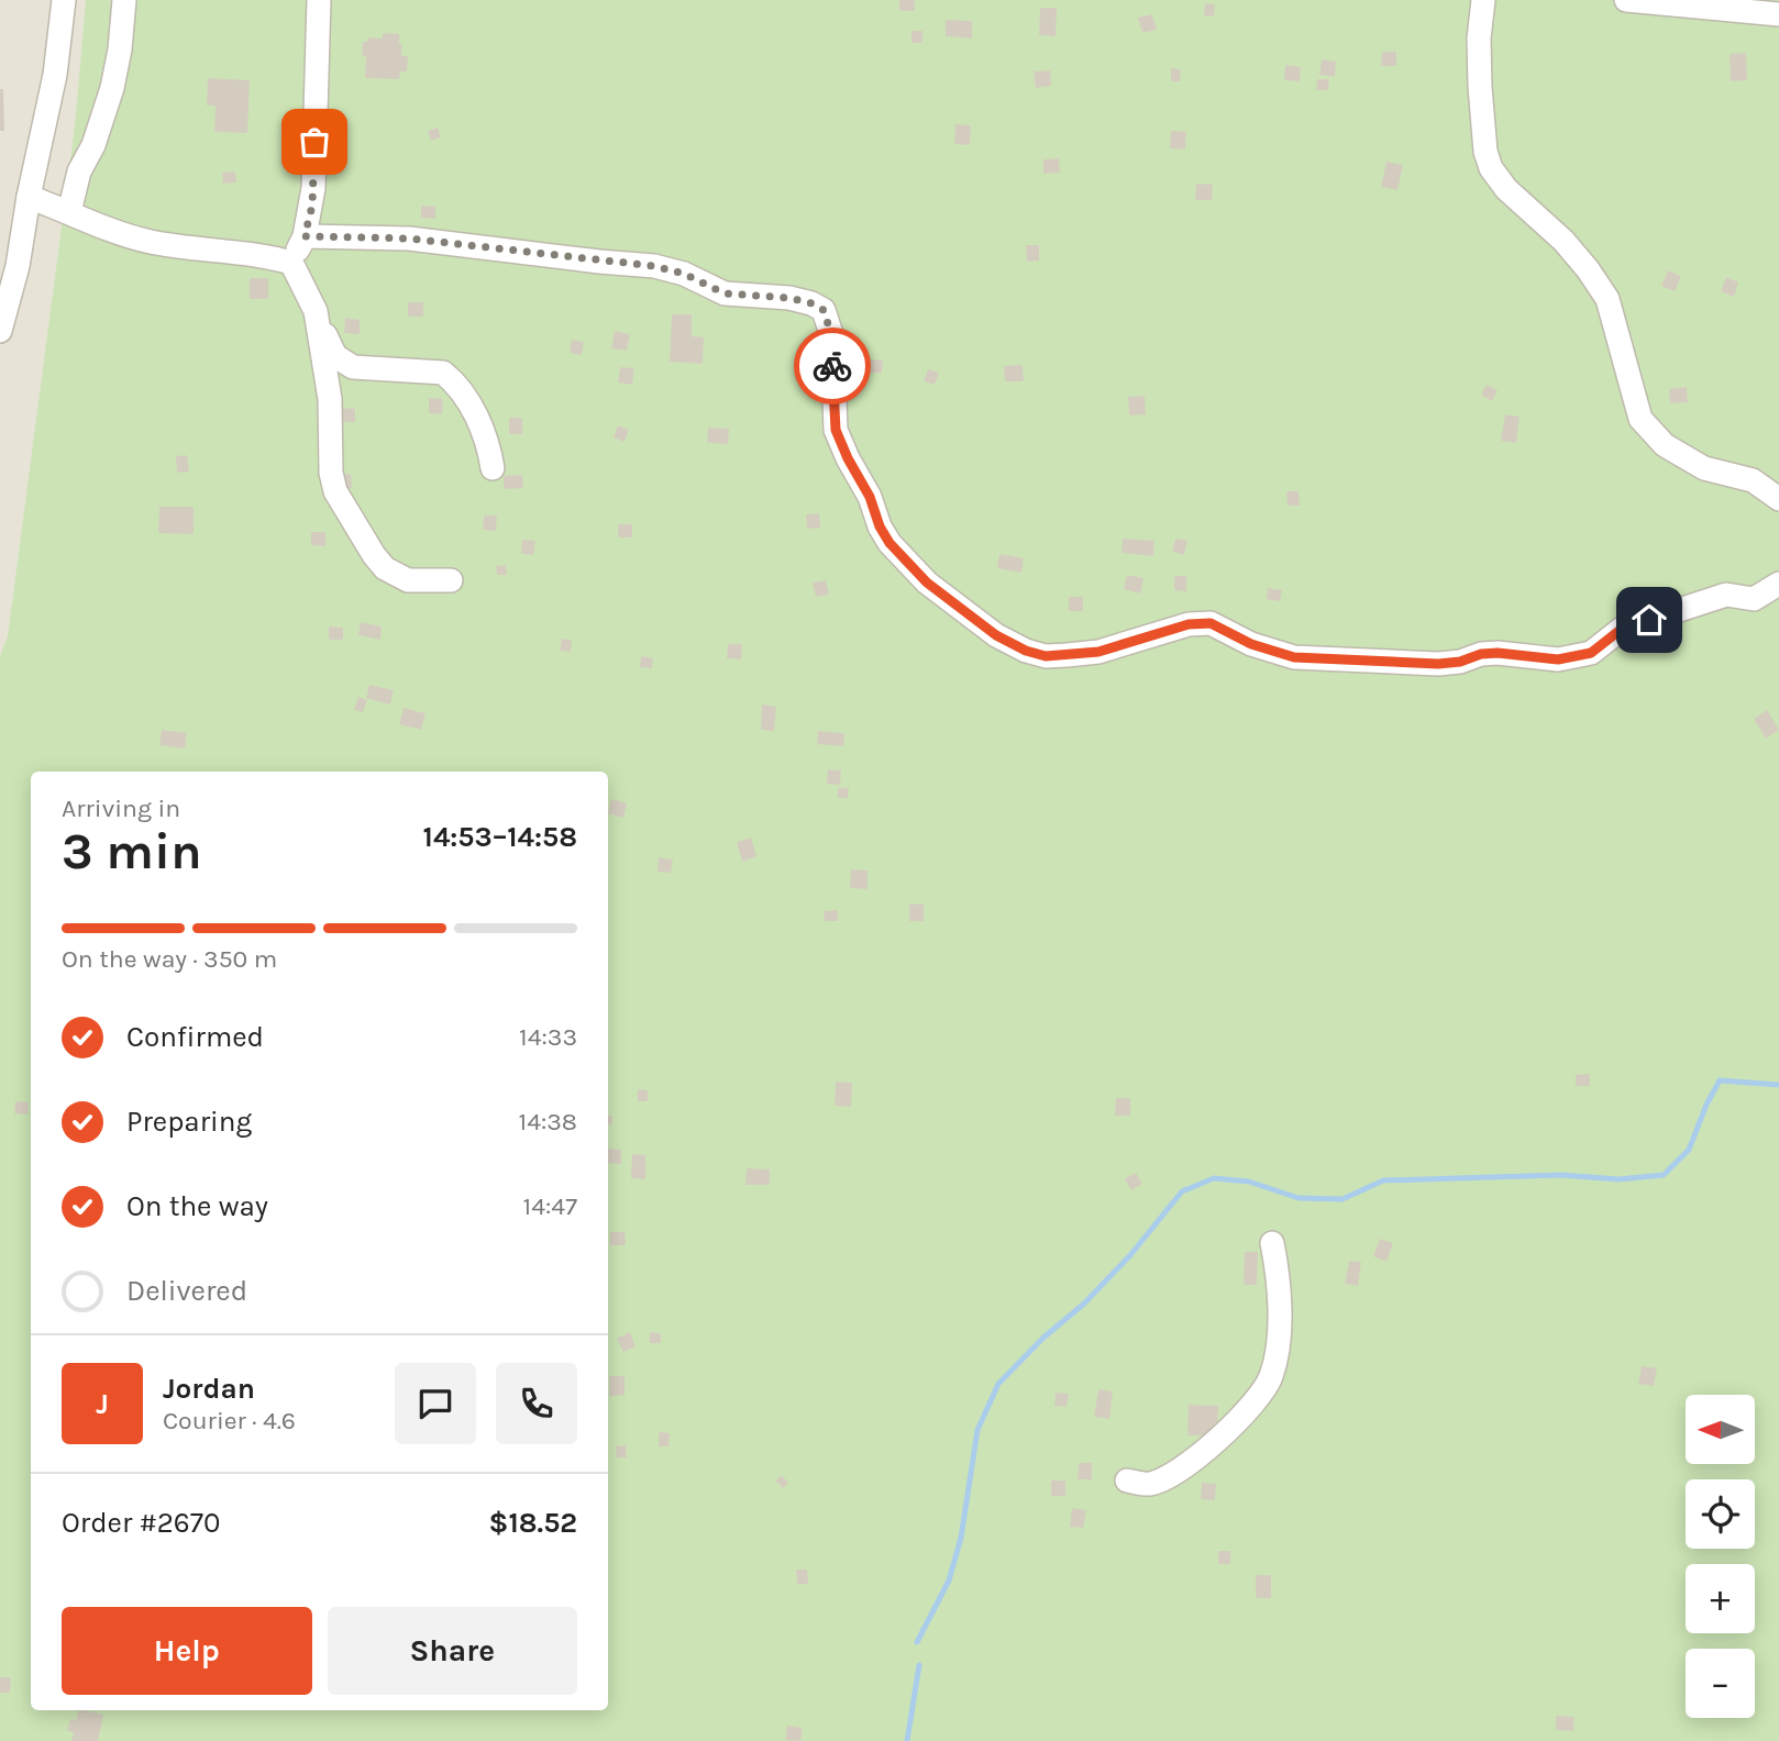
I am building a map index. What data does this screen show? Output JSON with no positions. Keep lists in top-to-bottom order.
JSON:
{
  "north": "left",
  "page": {
    "heading": ["3 min", "Arriving in", "14:53–14:58"],
    "panel": [
      "Jordan",
      "Courier · 4.6",
      "Order #2670",
      "$18.52"
    ],
    "bar": "On the way · 350 m",
    "list": [
      ["Confirmed", "14:33"],
      ["Preparing", "14:38"],
      ["On the way", "14:47"],
      "Delivered"
    ],
    "round": "J",
    "map_buttons": ["+", "−"],
    "buttons": ["Help", "Share"]
  }
}
